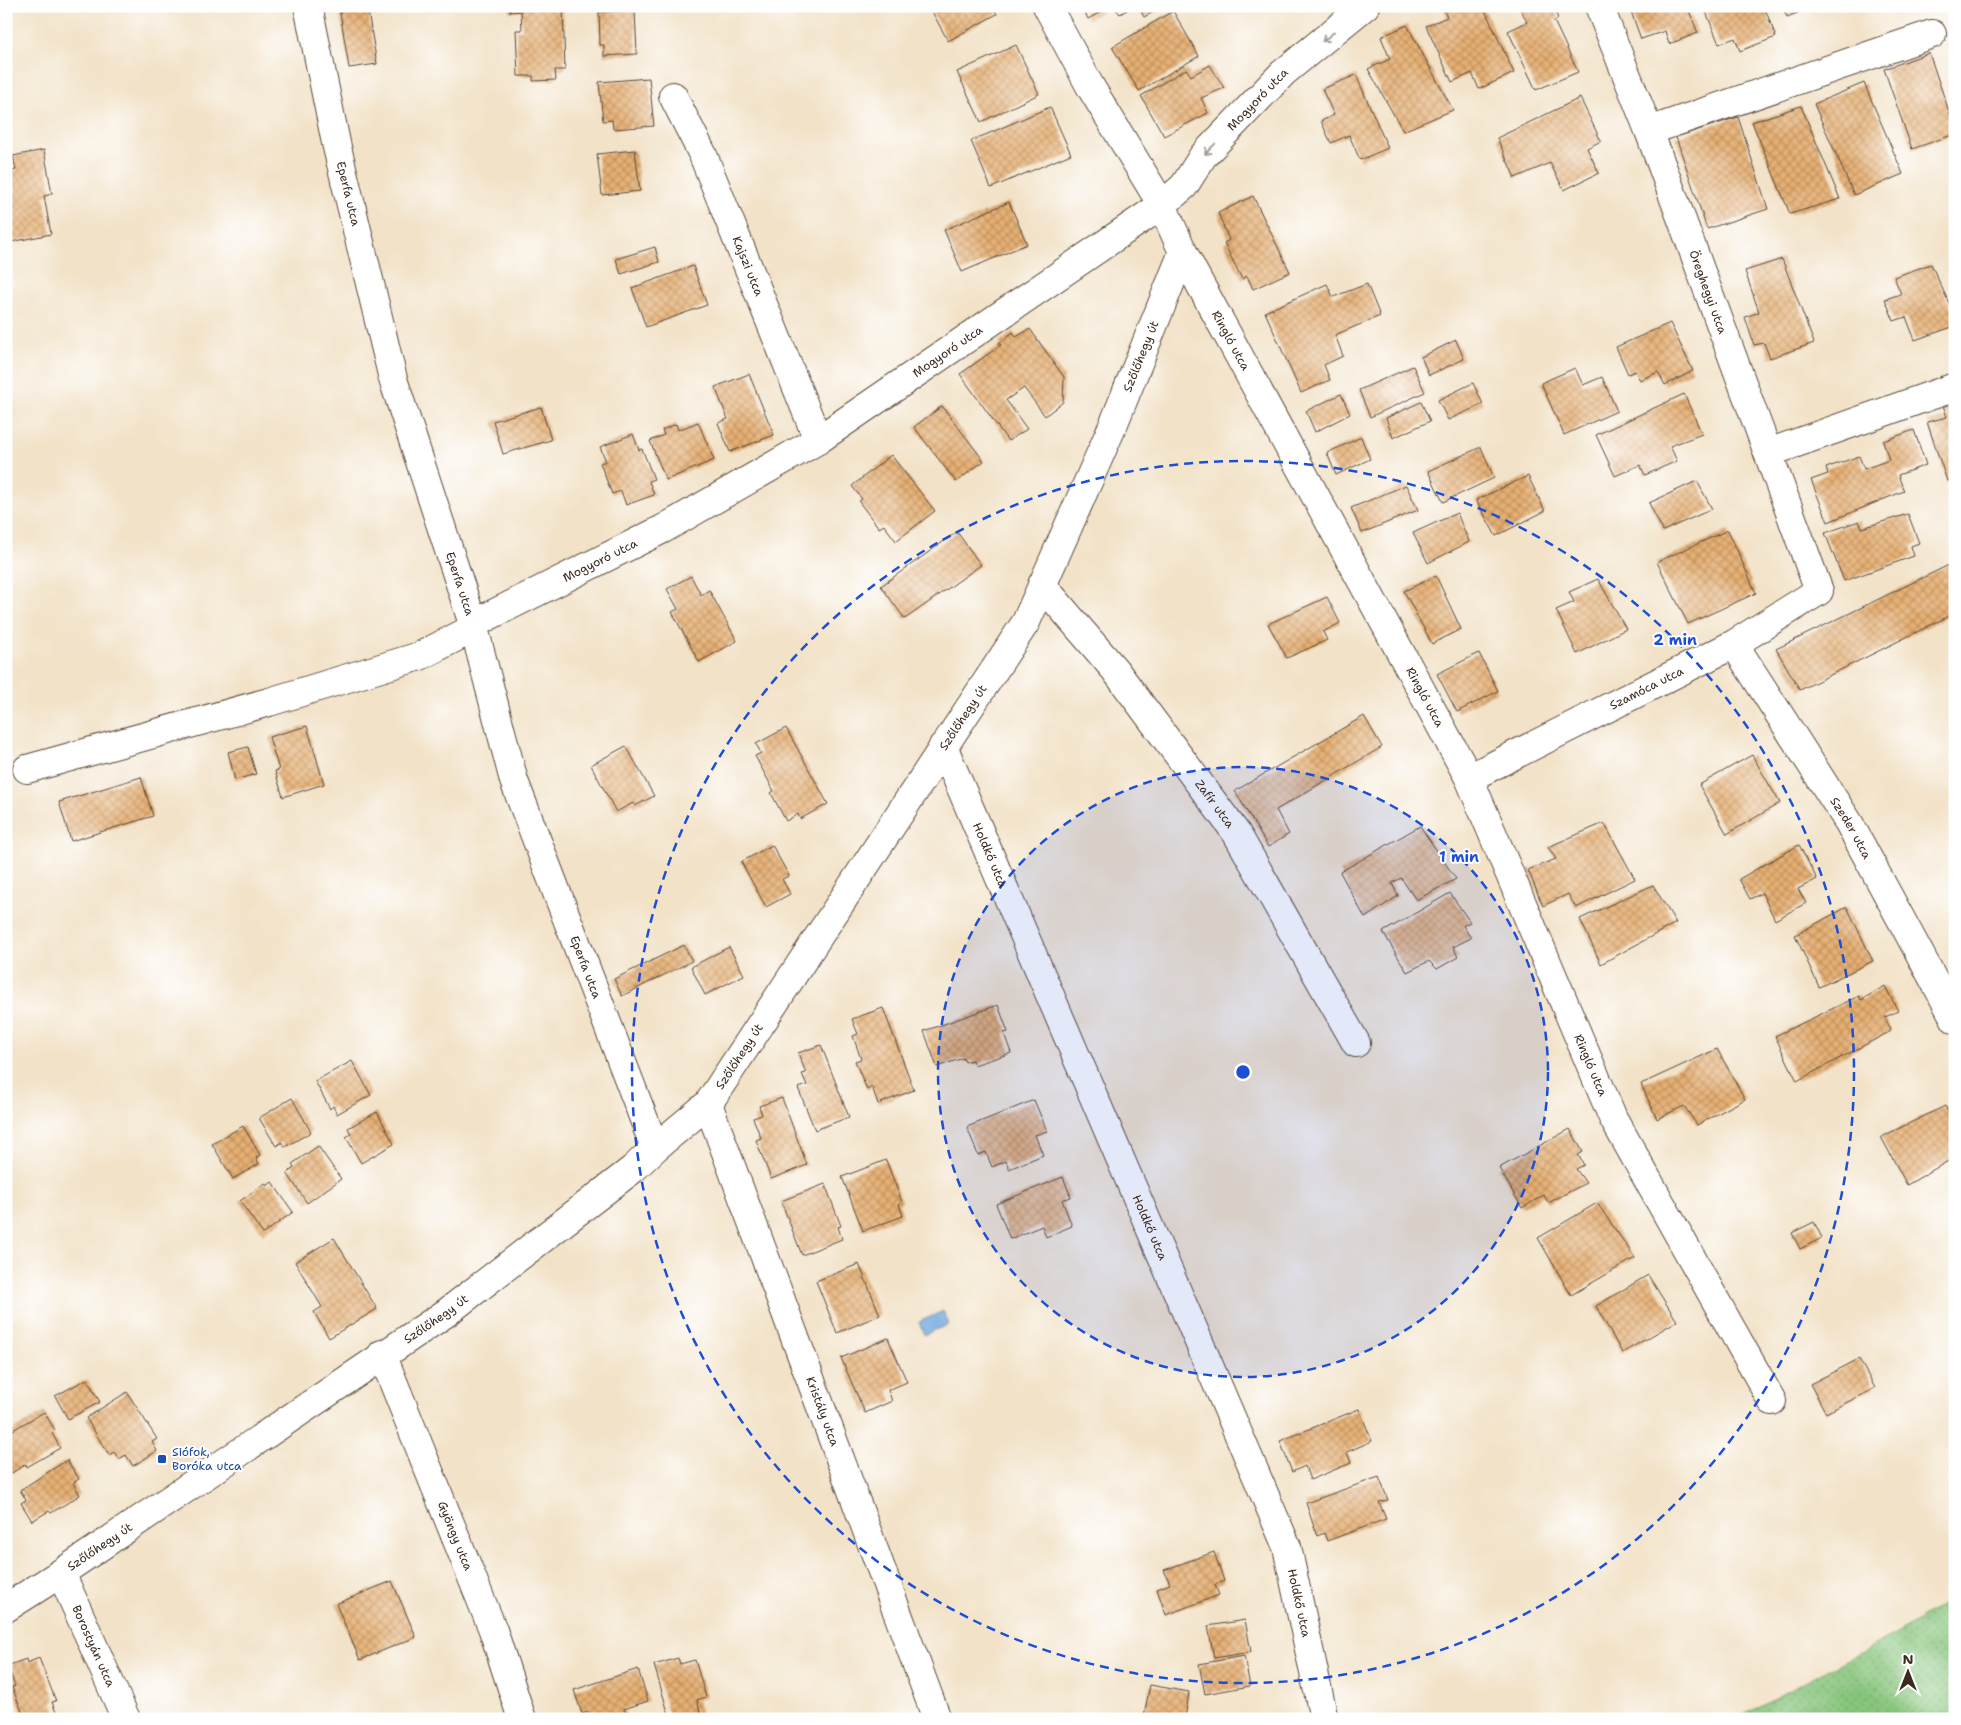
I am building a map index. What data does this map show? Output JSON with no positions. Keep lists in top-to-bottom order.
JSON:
{
  "streets": {
    "street": [
      "Mogyoró utca",
      "Eperfa utca",
      "Kajszi utca",
      "Öreghegyi utca",
      "Ringló utca",
      "Szőlőhegy út",
      "Szamóca utca",
      "Zafír utca",
      "Szeder utca",
      "Holdkő utca",
      "Kristály utca",
      "Gyöngy utca",
      "Borostyán utca"
    ]
  },
  "crossings": [
    ["Mogyoró utca", "Eperfa utca"],
    ["Mogyoró utca", "Kajszi utca"],
    ["Mogyoró utca", "Ringló utca"],
    ["Eperfa utca", "Szőlőhegy út"],
    ["Öreghegyi utca", "Szamóca utca"],
    ["Ringló utca", "Szőlőhegy út"],
    ["Ringló utca", "Szamóca utca"],
    ["Szőlőhegy út", "Zafír utca"],
    ["Szőlőhegy út", "Holdkő utca"],
    ["Szőlőhegy út", "Kristály utca"],
    ["Szőlőhegy út", "Gyöngy utca"],
    ["Szőlőhegy út", "Borostyán utca"],
    ["Szamóca utca", "Szeder utca"]
  ],
  "places": {
    "transit": ["Siófok, Boróka utca"]
  },
  "north": "top",
  "rings": ["2 min", "1 min"]
}
